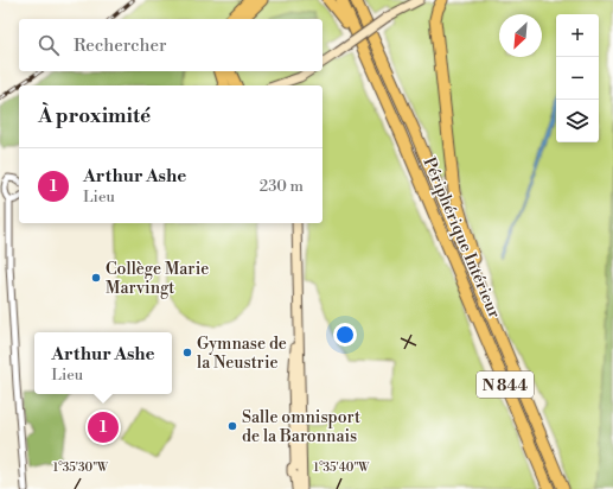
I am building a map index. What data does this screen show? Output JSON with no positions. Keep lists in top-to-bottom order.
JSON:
{
  "streets": {
    "highway": ["Périphérique Intérieur", "N 844"]
  },
  "places": ["Collège Marie Marvingt", "Gymnase de la Neustrie", "Salle omnisport de la Baronnais"],
  "north": "bottom left",
  "page": {
    "map_buttons": ["+", "−"],
    "search": "Rechercher",
    "heading": "À proximité",
    "list": [
      {
        "mark": "1",
        "name": "Arthur Ashe",
        "note": "Lieu",
        "value": "230 m"
      }
    ],
    "popup": ["Arthur Ashe", "Lieu"],
    "pins": "1"
  },
  "coordinates": ["1°35'30\"W", "1°35'40\"W"]
}
